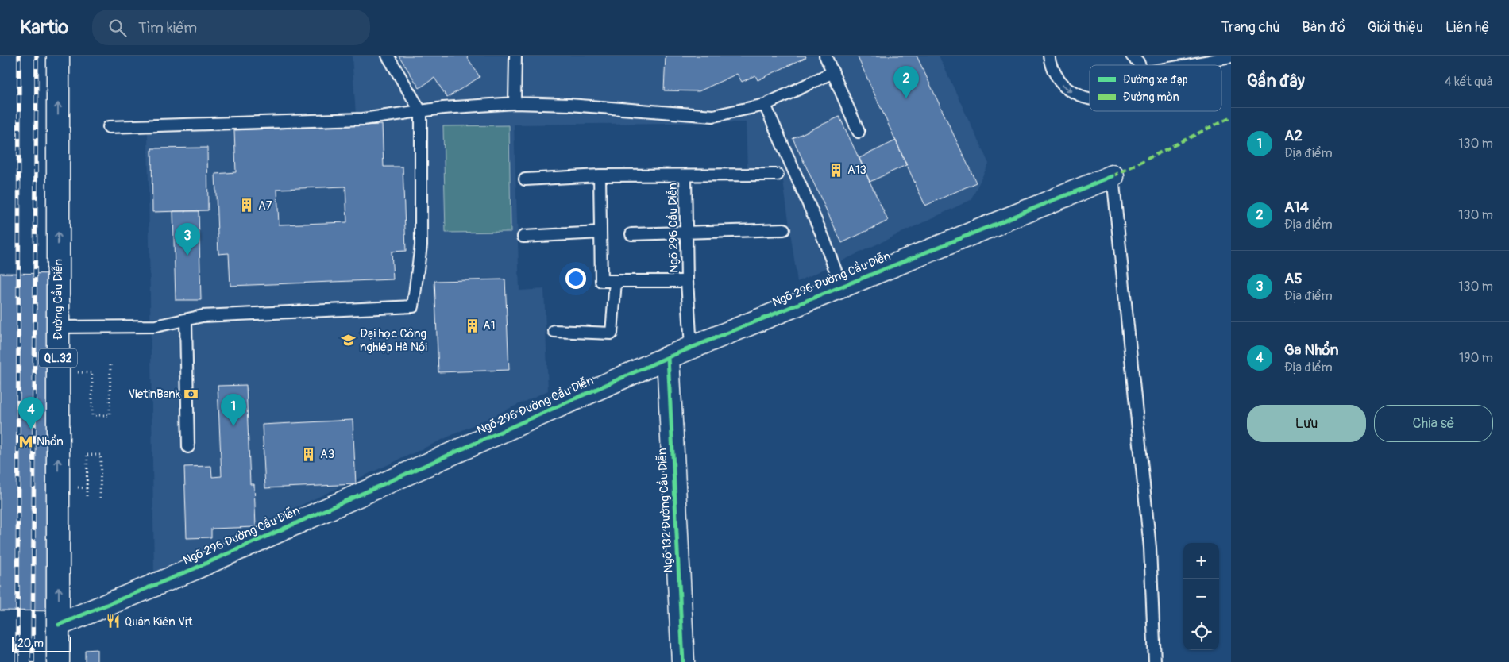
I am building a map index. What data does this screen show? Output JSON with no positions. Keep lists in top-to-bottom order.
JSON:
{
  "streets": {
    "main road": [
      "Ngõ 296 Đường Cầu Diễn",
      "Đường Cầu Diễn",
      "QL.32",
      "Ngõ 132 Đường Cầu Diễn"
    ],
    "lane": ["Ngõ 296 Cầu Diễn"]
  },
  "crossings": [
    ["Ngõ 296 Cầu Diễn", "Ngõ 296 Đường Cầu Diễn"],
    ["Ngõ 296 Đường Cầu Diễn", "Đường Cầu Diễn"],
    ["Ngõ 296 Đường Cầu Diễn", "Ngõ 132 Đường Cầu Diễn"]
  ],
  "one_way": ["Đường Cầu Diễn"],
  "places": {
    "building": [
      "A13",
      "A7",
      "A1",
      "A3"
    ],
    "school or university": ["Đại học Công nghiệp Hà Nội"],
    "bank": ["VietinBank"],
    "metro station": ["Nhổn"],
    "restaurant": ["Quán Kiên Vịt"]
  },
  "legend": ["Đường xe đạp", "Đường mòn"],
  "scale_bar": "20 m",
  "page": {
    "header": "Kartio",
    "search": "Tìm kiếm",
    "nav": [
      "Trang chủ",
      "Bản đồ",
      "Giới thiệu",
      "Liên hệ"
    ],
    "heading": ["Gần đây", "4 kết quả"],
    "pins": [
      "2",
      "3",
      "1",
      "4"
    ],
    "list": [
      {
        "mark": "1",
        "name": "A2",
        "note": "Địa điểm",
        "value": "130 m"
      },
      {
        "mark": "2",
        "name": "A14",
        "note": "Địa điểm",
        "value": "130 m"
      },
      {
        "mark": "3",
        "name": "A5",
        "note": "Địa điểm",
        "value": "130 m"
      },
      {
        "mark": "4",
        "name": "Ga Nhổn",
        "note": "Địa điểm",
        "value": "190 m"
      }
    ],
    "buttons": ["Lưu", "Chia sẻ"],
    "map_buttons": ["+", "−"],
    "scale": "20 m"
  }
}
